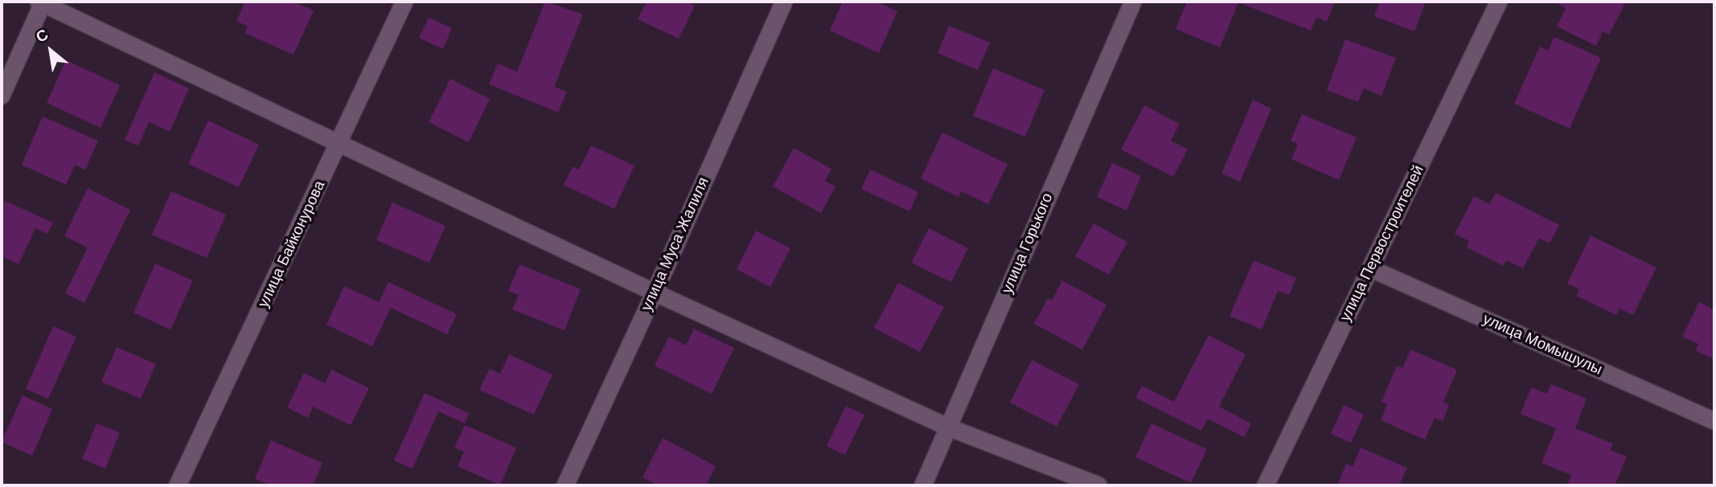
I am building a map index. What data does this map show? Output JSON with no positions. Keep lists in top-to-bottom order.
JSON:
{
  "streets": {
    "street": [
      "улица Горького",
      "улица Первостроителей",
      "улица Байконурова",
      "улица Муса Жалиля",
      "улица Момышулы"
    ]
  },
  "crossings": [
    ["улица Первостроителей", "улица Момышулы"]
  ],
  "north": "top left"
}
